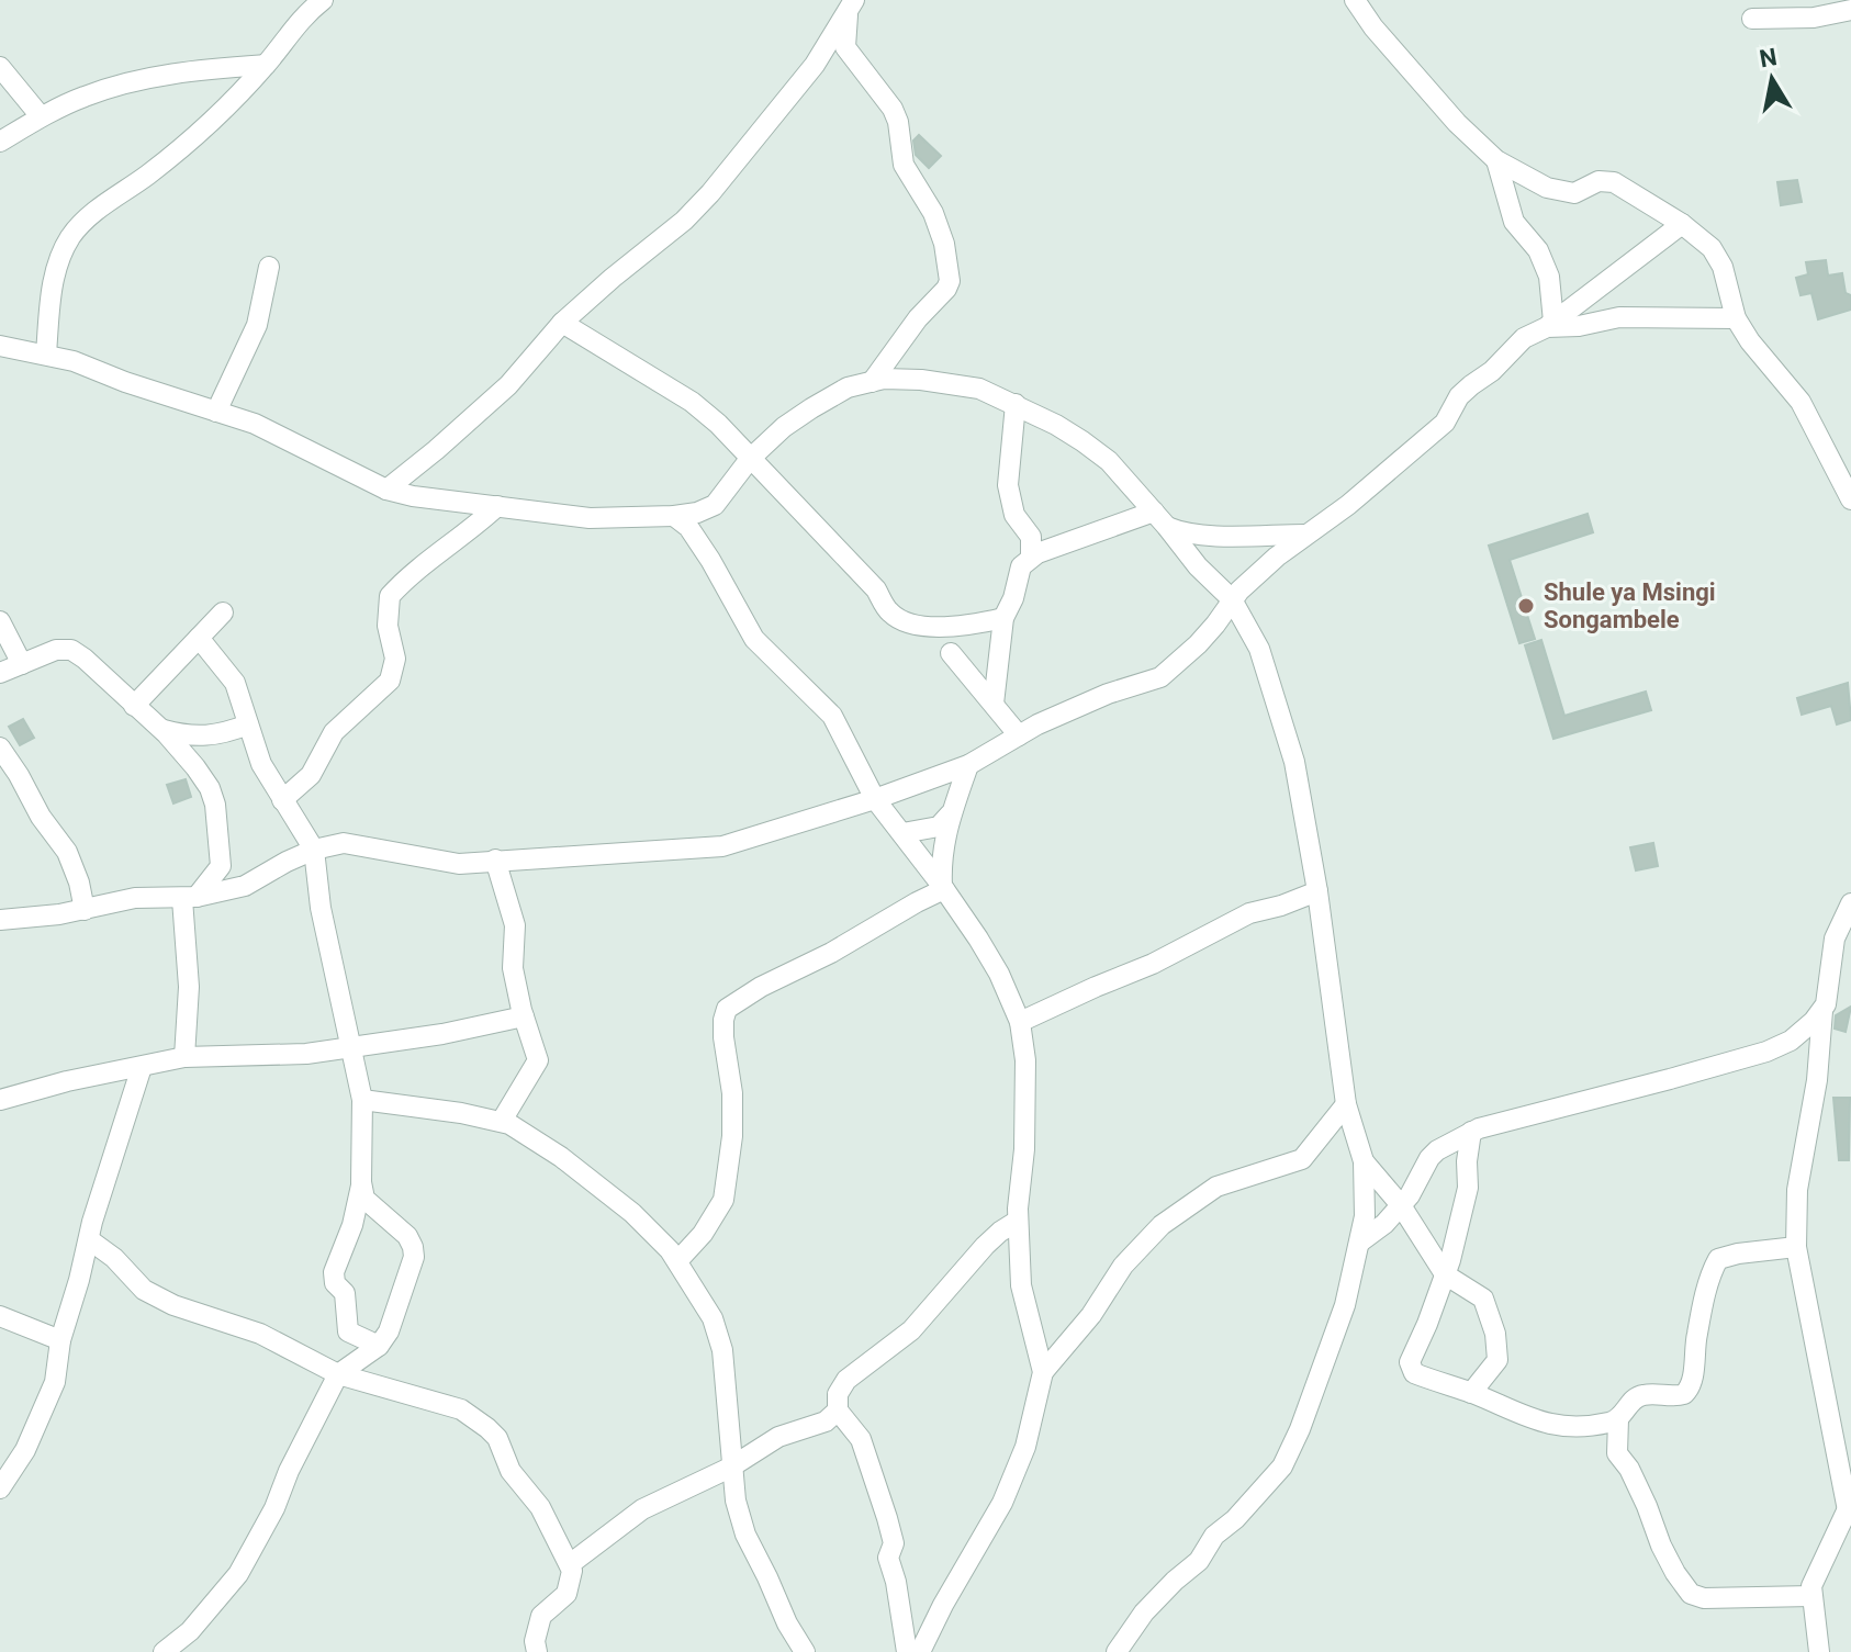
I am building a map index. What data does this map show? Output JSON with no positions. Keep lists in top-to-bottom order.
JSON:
{
  "places": ["Shule ya Msingi Songambele"],
  "north": "top"
}
